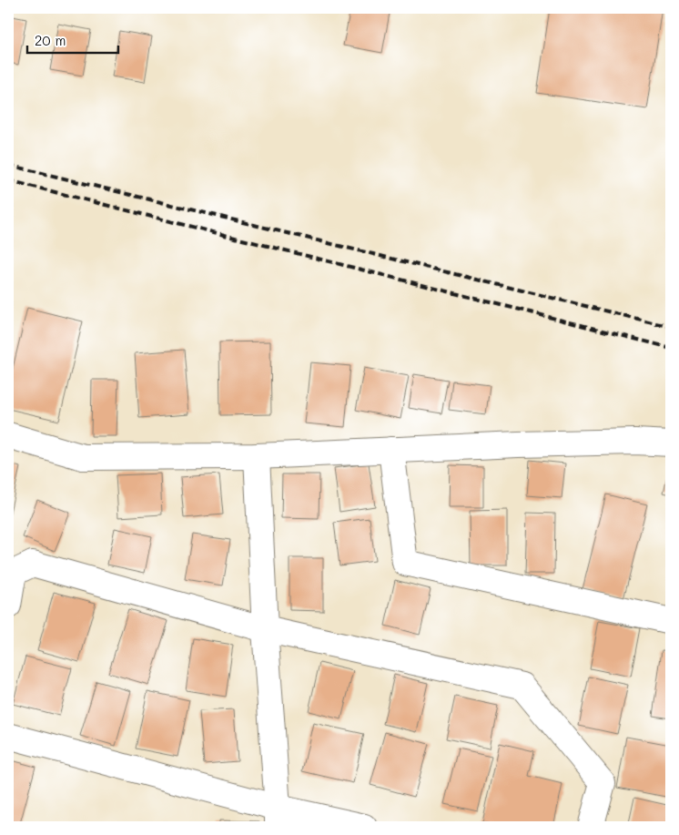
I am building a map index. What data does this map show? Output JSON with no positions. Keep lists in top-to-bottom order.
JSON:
{
  "scale_bar": "20 m"
}
